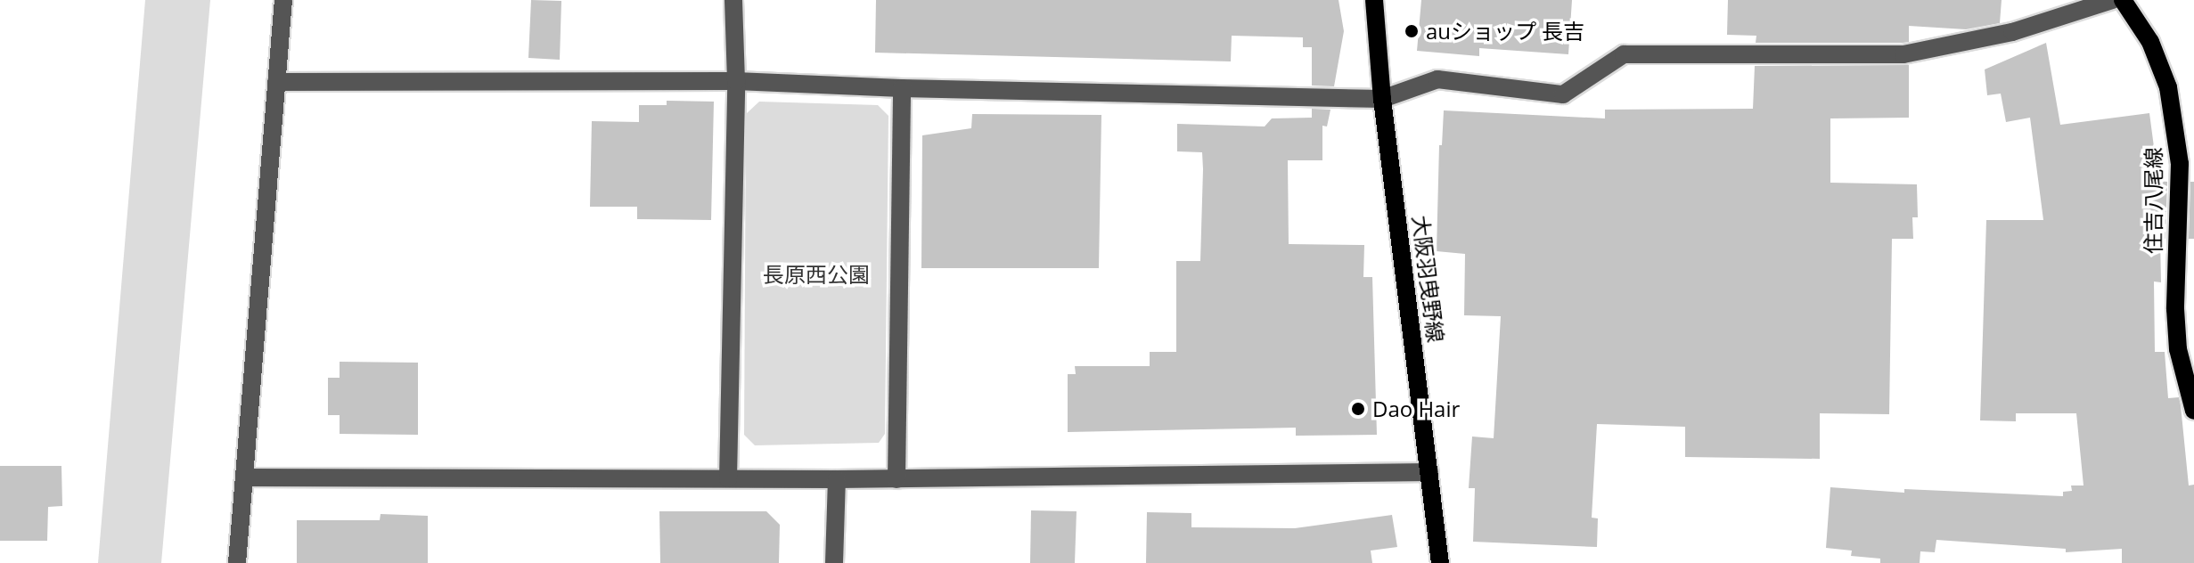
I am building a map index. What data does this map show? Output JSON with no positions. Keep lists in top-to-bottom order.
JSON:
{
  "streets": {
    "main road": ["住吉八尾線", "大阪羽曳野線"]
  },
  "parks": ["長原西公園"],
  "places": ["auショップ 長吉", "Dao Hair"]
}
